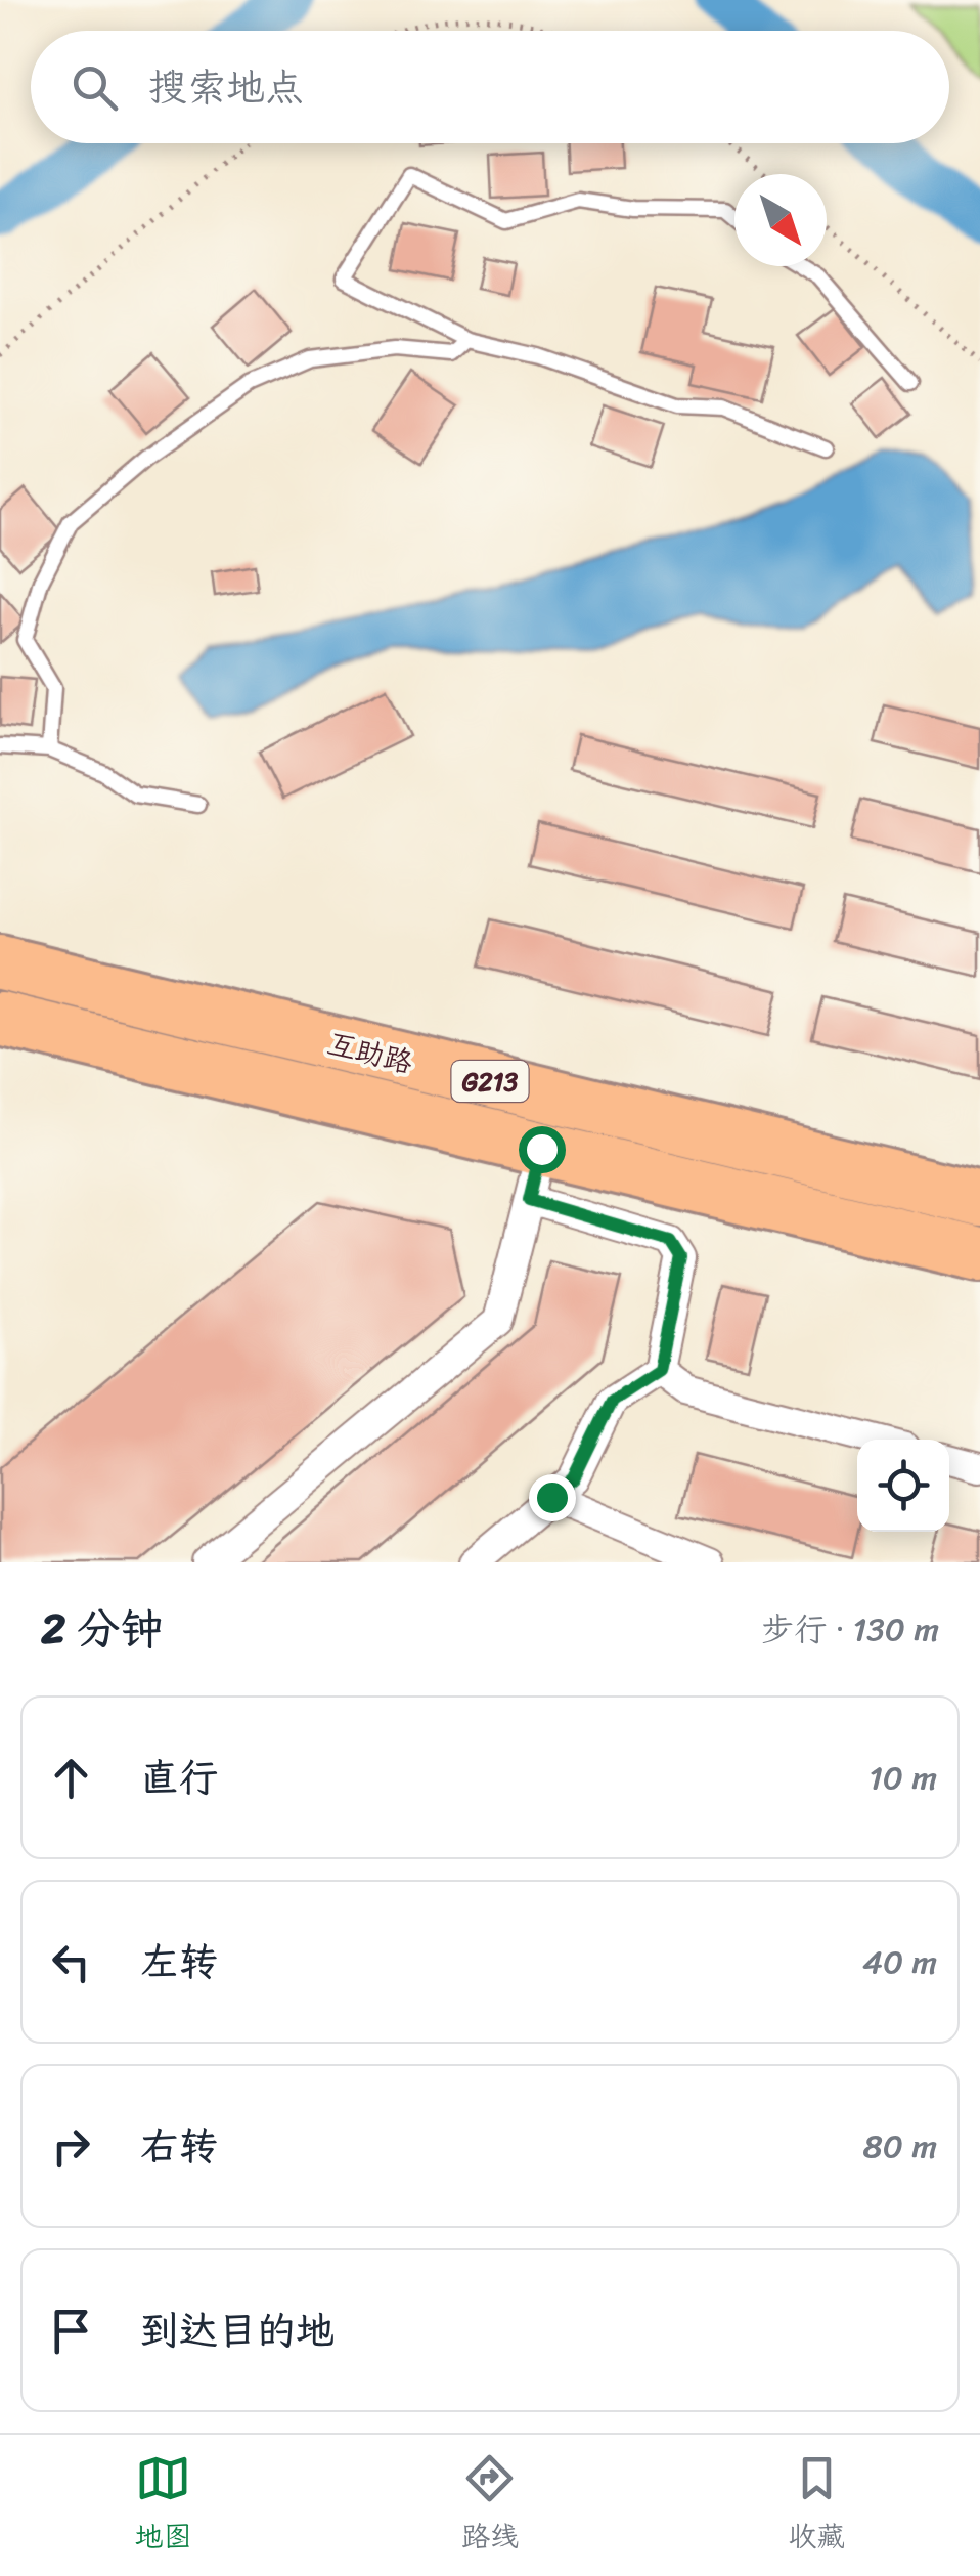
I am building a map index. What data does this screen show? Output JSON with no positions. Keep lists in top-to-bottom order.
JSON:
{
  "streets": {
    "highway": ["互助路", "G213"]
  },
  "north": "bottom right",
  "page": {
    "search": "搜索地点",
    "heading": ["2 分钟", "步行 · 130 m"],
    "list": [
      ["直行", "10 m"],
      ["左转", "40 m"],
      ["右转", "80 m"],
      "到达目的地"
    ],
    "nav": ["地图", "路线", "收藏"]
  }
}
